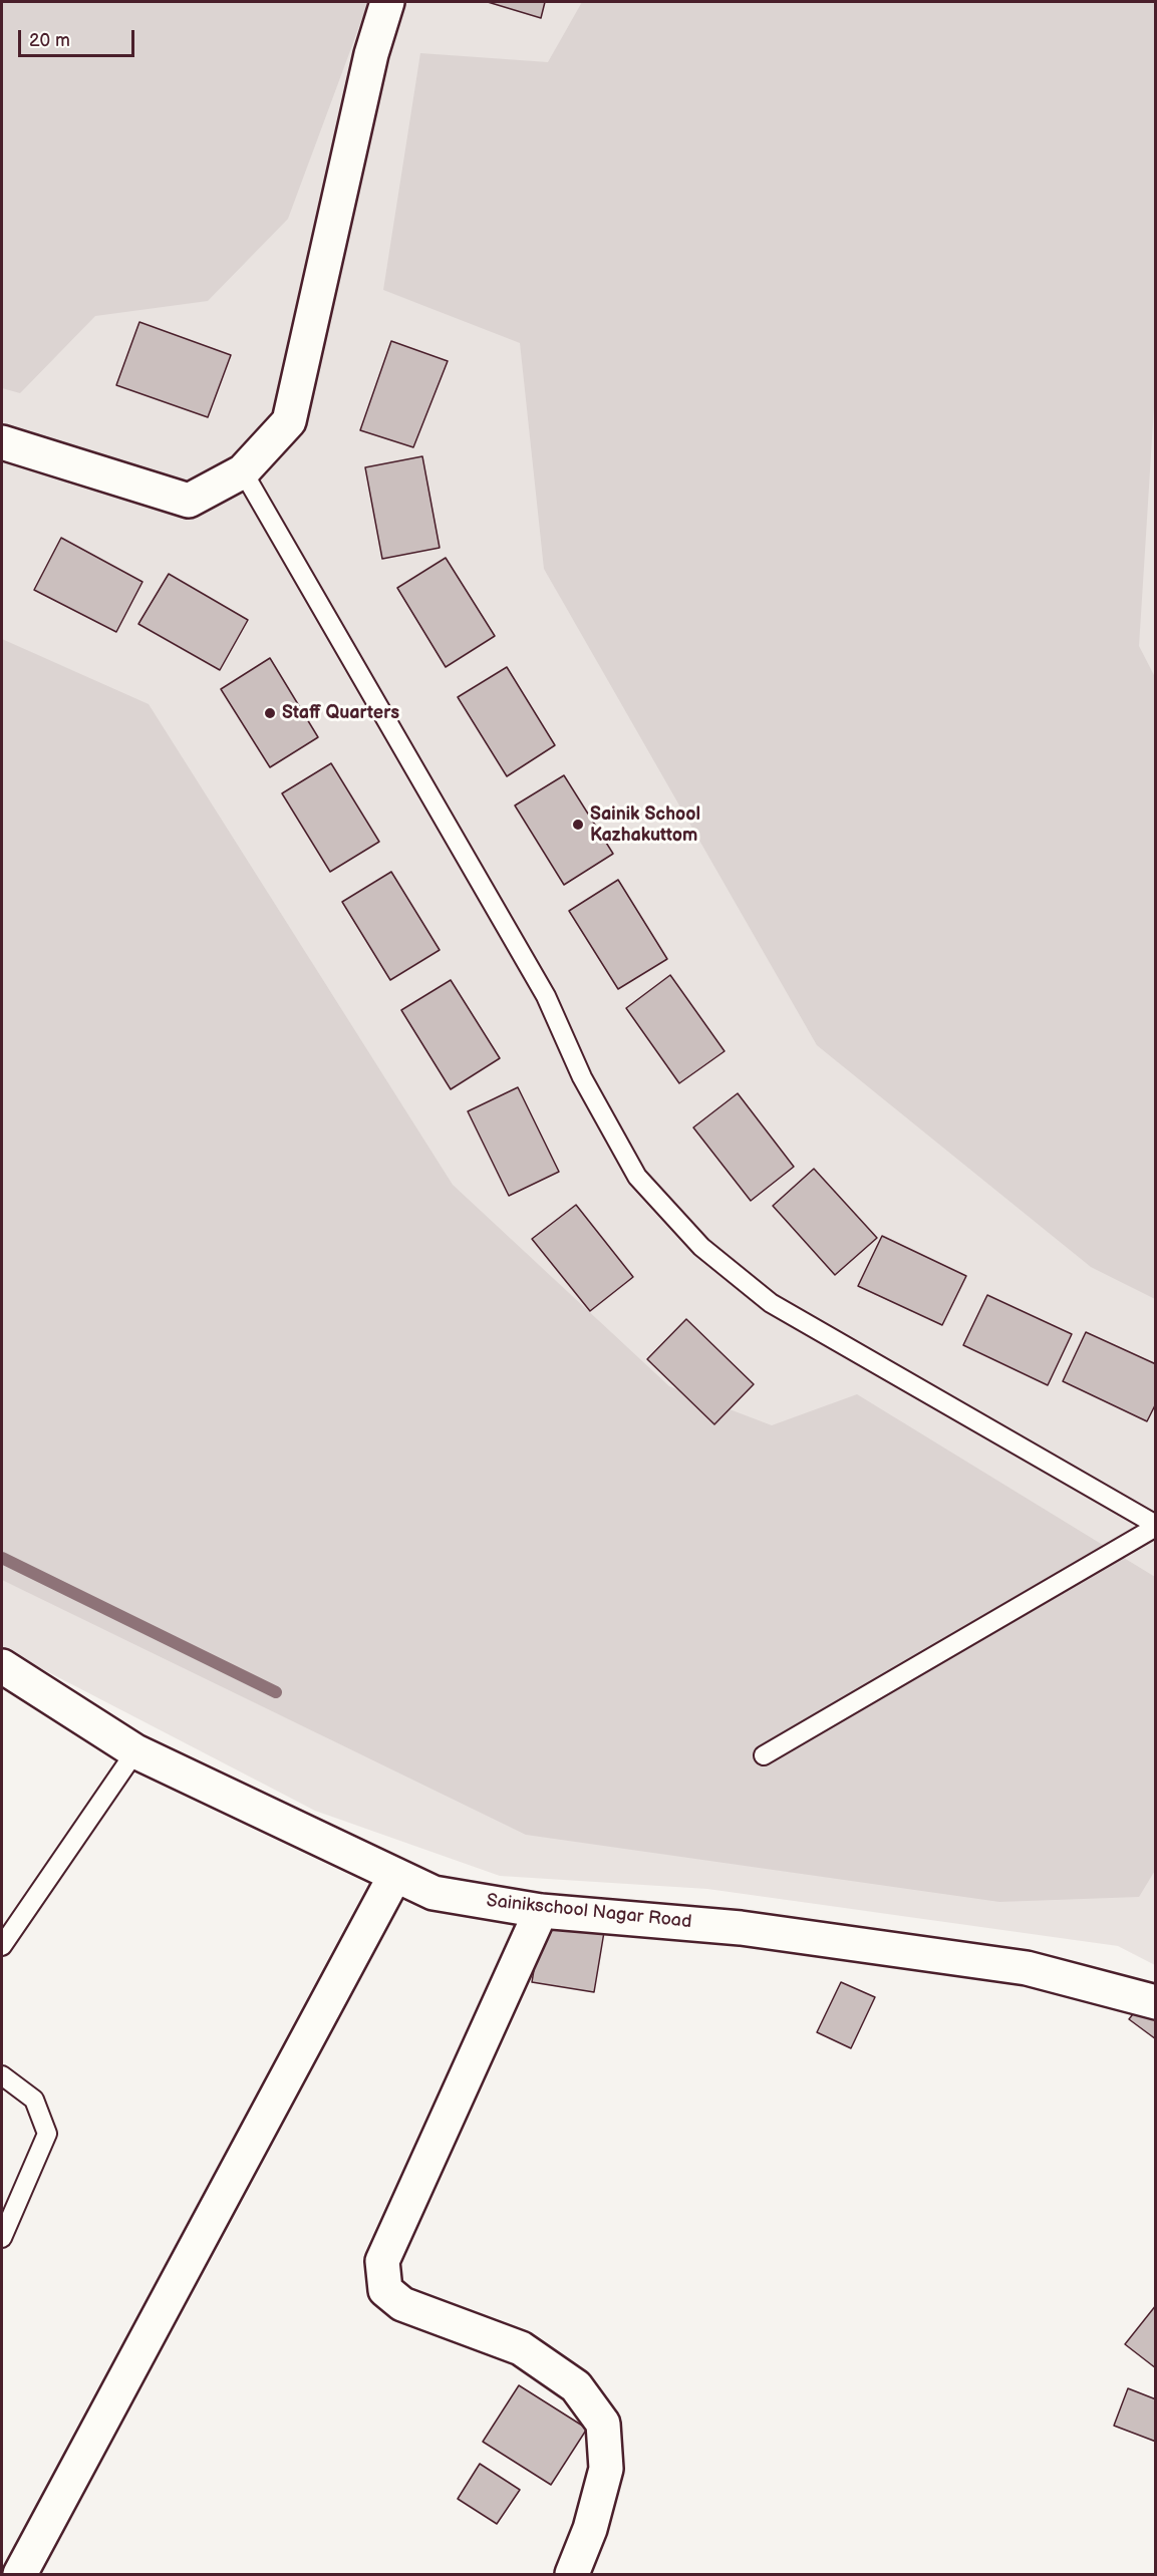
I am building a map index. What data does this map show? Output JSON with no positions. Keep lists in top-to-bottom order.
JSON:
{
  "streets": {
    "street": ["Sainikschool Nagar Road"]
  },
  "places": ["Staff Quarters", "Sainik School Kazhakuttom"],
  "scale_bar": "20 m"
}
